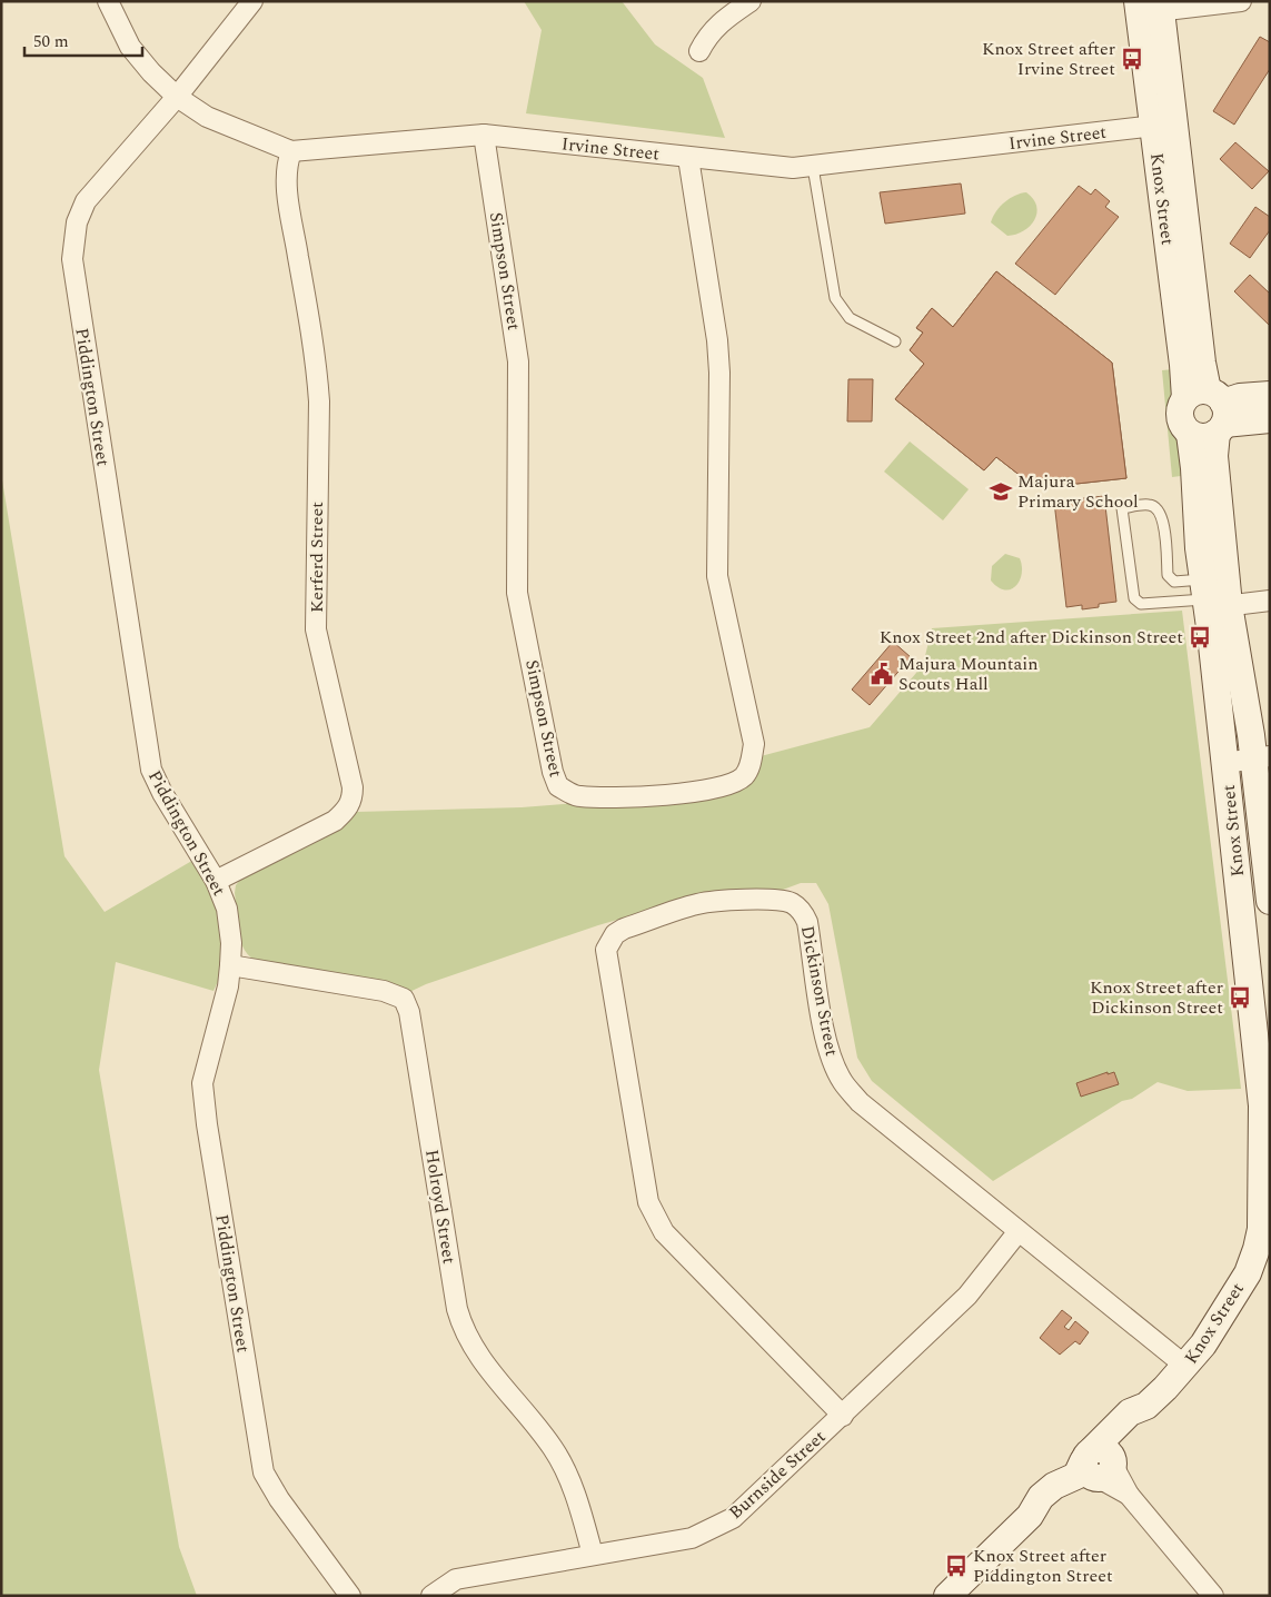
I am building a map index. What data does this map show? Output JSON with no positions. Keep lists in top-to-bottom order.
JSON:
{
  "streets": {
    "street": [
      "Irvine Street",
      "Knox Street",
      "Simpson Street",
      "Piddington Street",
      "Kerferd Street",
      "Dickinson Street",
      "Holroyd Street",
      "Burnside Street"
    ]
  },
  "crossings": [
    ["Irvine Street", "Knox Street"],
    ["Irvine Street", "Simpson Street"],
    ["Irvine Street", "Piddington Street"],
    ["Irvine Street", "Kerferd Street"],
    ["Knox Street", "Dickinson Street"],
    ["Piddington Street", "Kerferd Street"],
    ["Piddington Street", "Holroyd Street"],
    ["Dickinson Street", "Burnside Street"],
    ["Holroyd Street", "Burnside Street"]
  ],
  "places": {
    "bus stop": [
      "Knox Street after Irvine Street",
      "Knox Street 2nd after Dickinson Street",
      "Knox Street after Dickinson Street",
      "Knox Street after Piddington Street"
    ],
    "school or university": ["Majura Primary School"],
    "public building": ["Majura Mountain Scouts Hall"]
  },
  "scale_bar": "50 m"
}
